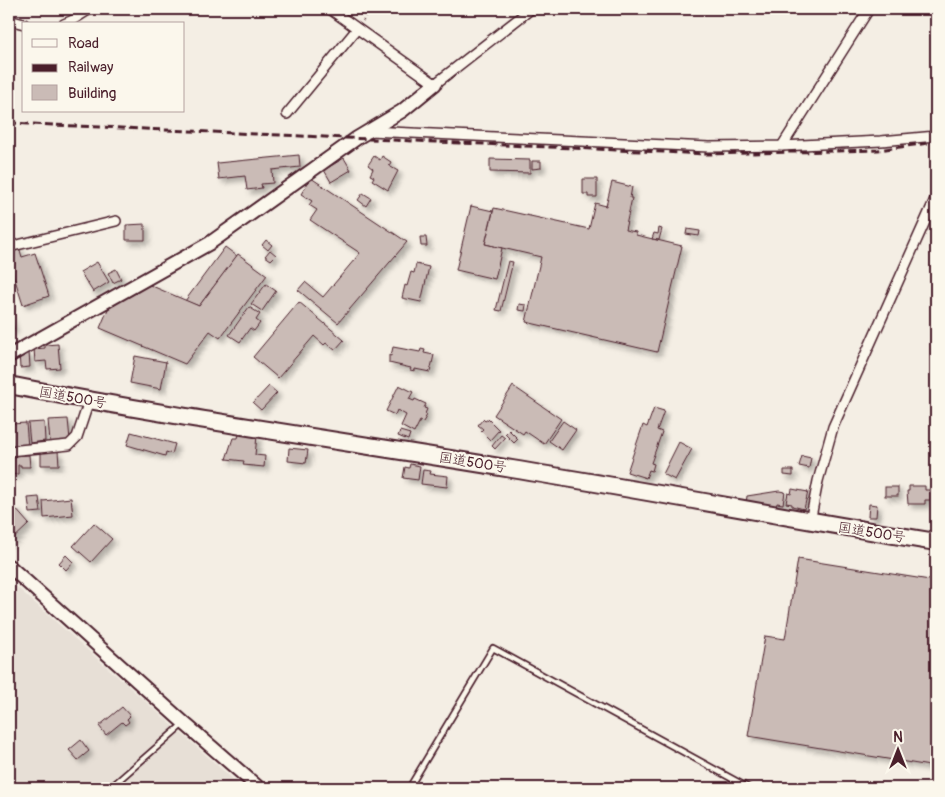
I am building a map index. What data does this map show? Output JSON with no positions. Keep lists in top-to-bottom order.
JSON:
{
  "streets": {
    "highway": ["国道500号"]
  },
  "legend": ["Road", "Railway", "Building"],
  "north": "top"
}
